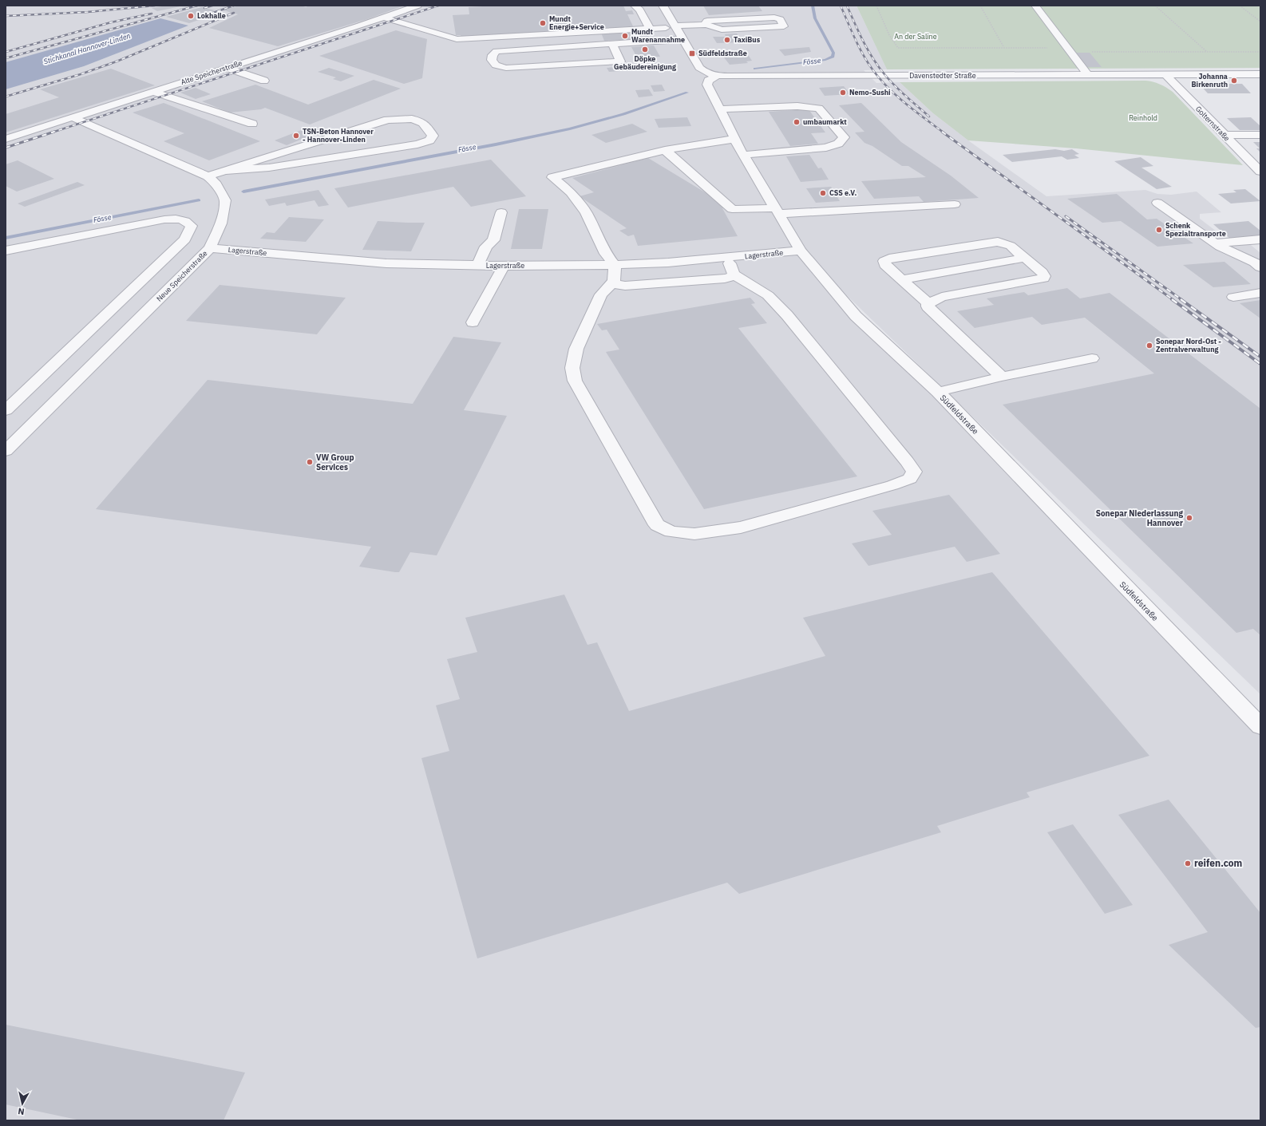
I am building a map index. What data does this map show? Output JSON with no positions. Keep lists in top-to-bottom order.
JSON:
{
  "streets": {
    "street": [
      "Alte Speicherstraße",
      "Davenstedter Straße",
      "Golternstraße",
      "Lagerstraße",
      "Neue Speicherstraße",
      "Südfeldstraße"
    ]
  },
  "crossings": [
    ["Alte Speicherstraße", "Neue Speicherstraße"],
    ["Davenstedter Straße", "Golternstraße"],
    ["Davenstedter Straße", "Südfeldstraße"],
    ["Lagerstraße", "Neue Speicherstraße"],
    ["Lagerstraße", "Südfeldstraße"]
  ],
  "water": ["Stichkanal Hannover-Linden", "Fösse"],
  "parks": ["An der Saline", "Reinhold"],
  "places": {
    "other": [
      "Lokhalle",
      "Mundt Energie+Service",
      "Mundt Warenannahme",
      "TaxiBus",
      "Döpke Gebäudereinigung",
      "Johanna Birkenruth",
      "Nemo-Sushi",
      "umbaumarkt",
      "TSN-Beton Hannover - Hannover-Linden",
      "CSS e.V.",
      "Schenk Spezialtransporte",
      "Sonepar Nord-Ost - Zentralverwaltung",
      "VW Group Services",
      "Sonepar Niederlassung Hannover",
      "reifen.com"
    ],
    "transit": ["Südfeldstraße"]
  },
  "north": "bottom"
}
